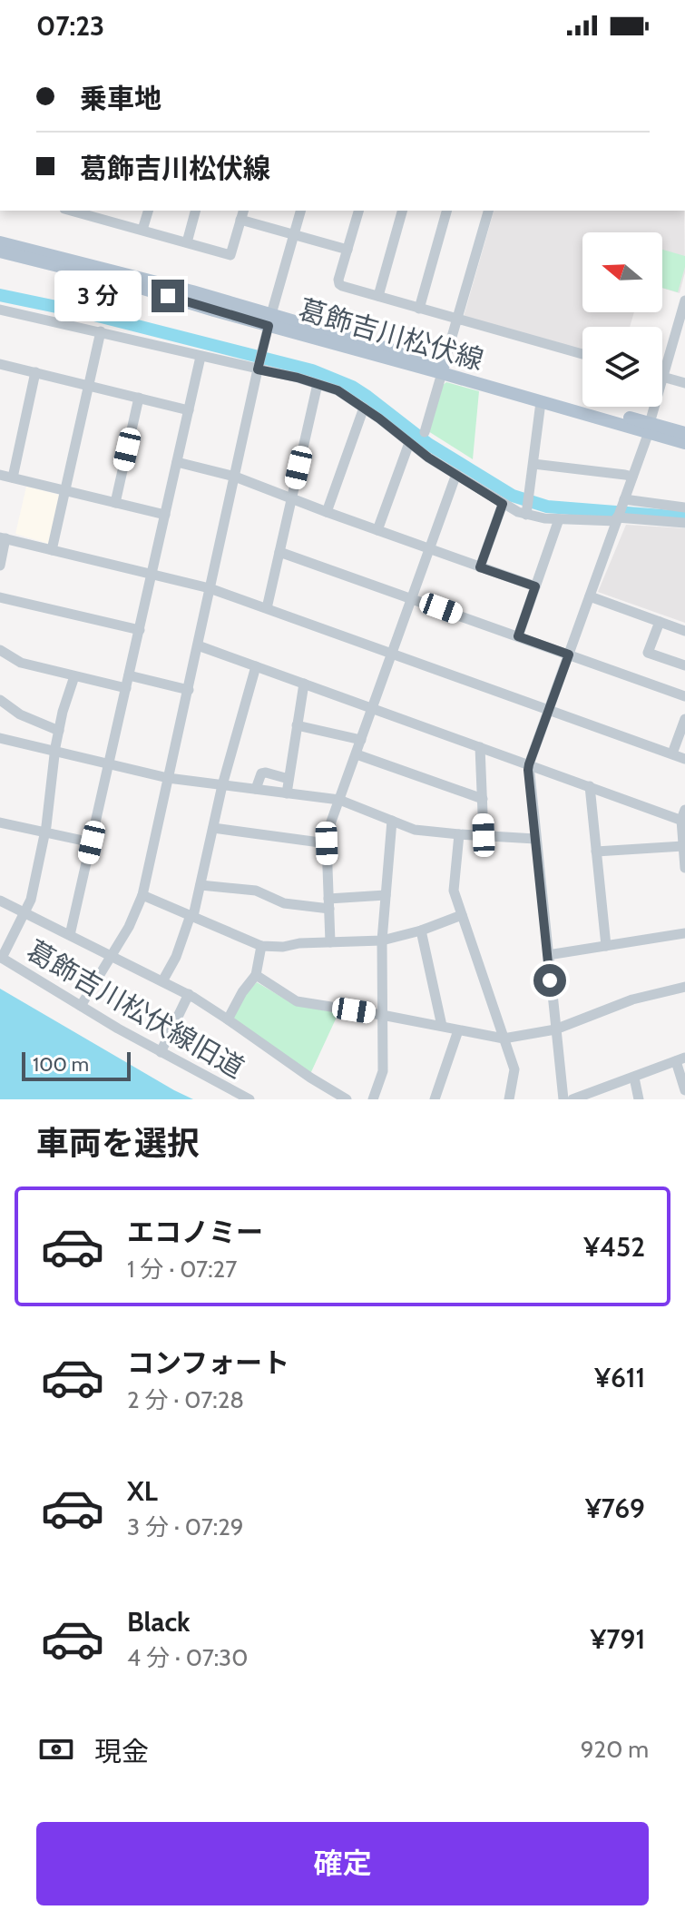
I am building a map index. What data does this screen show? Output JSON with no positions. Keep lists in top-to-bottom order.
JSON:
{
  "streets": {
    "main road": ["葛飾吉川松伏線"],
    "street": ["葛飾吉川松伏線旧道"]
  },
  "scale_bar": "100 m",
  "north": "left",
  "page": {
    "status": "07:23",
    "banner": ["乗車地", "葛飾吉川松伏線"],
    "bubble": "3 分",
    "scale": "100 m",
    "heading": "車両を選択",
    "list": [
      {
        "name": "エコノミー",
        "note": "1 分 · 07:27",
        "value": "¥452"
      },
      {
        "name": "コンフォート",
        "note": "2 分 · 07:28",
        "value": "¥611"
      },
      {
        "name": "XL",
        "note": "3 分 · 07:29",
        "value": "¥769"
      },
      {
        "name": "Black",
        "note": "4 分 · 07:30",
        "value": "¥791"
      }
    ],
    "pay": ["現金", "920 m"],
    "buttons": "確定"
  }
}
